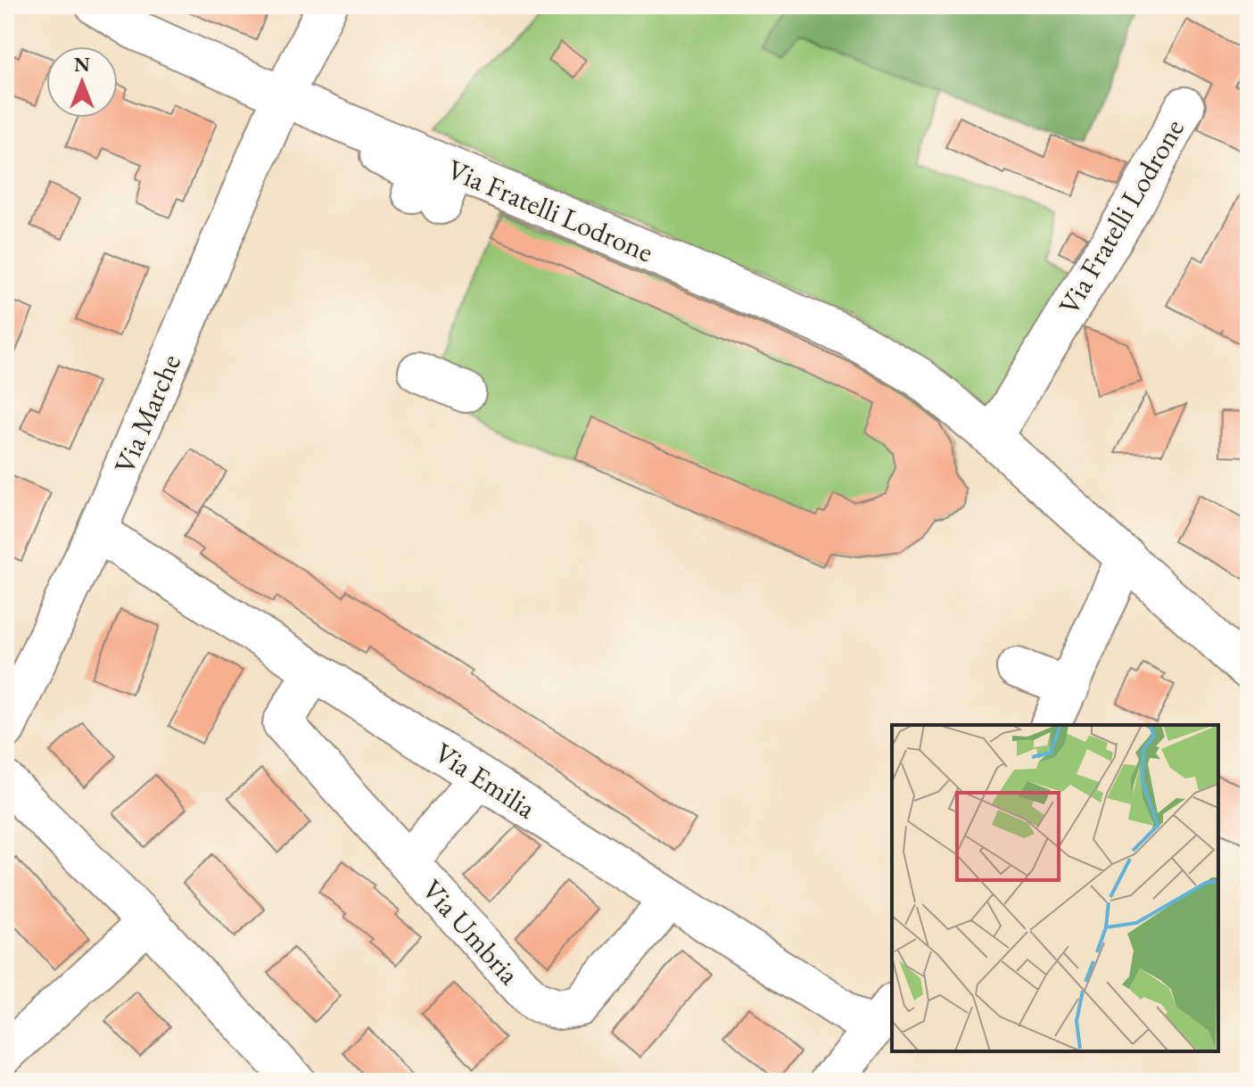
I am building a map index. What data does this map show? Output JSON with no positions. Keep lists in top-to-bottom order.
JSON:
{
  "streets": {
    "street": [
      "Via Fratelli Lodrone",
      "Via Marche",
      "Via Emilia",
      "Via Umbria"
    ]
  },
  "crossings": [
    ["Via Fratelli Lodrone", "Via Marche"],
    ["Via Marche", "Via Emilia"],
    ["Via Emilia", "Via Umbria"]
  ],
  "north": "top"
}
